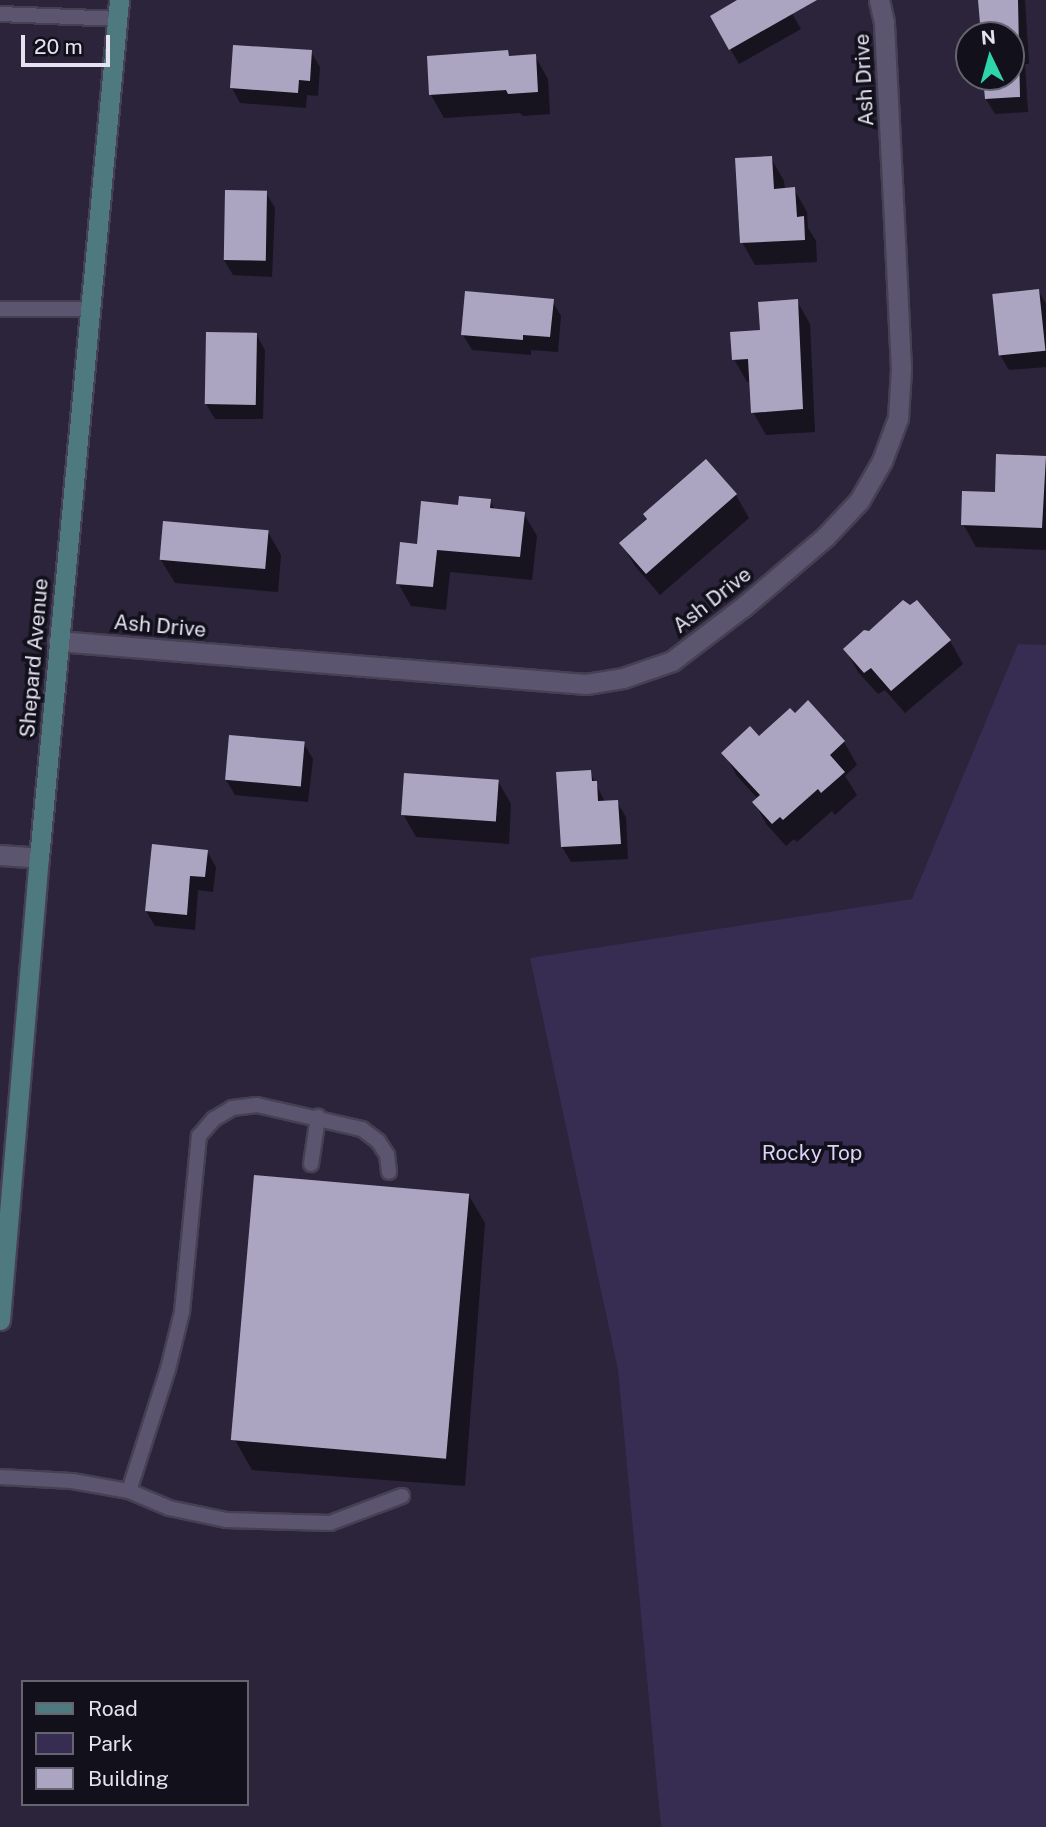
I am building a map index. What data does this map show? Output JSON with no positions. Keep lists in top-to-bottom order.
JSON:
{
  "streets": {
    "main road": ["Shepard Avenue"],
    "street": ["Ash Drive"]
  },
  "crossings": [
    ["Ash Drive", "Shepard Avenue"]
  ],
  "parks": ["Rocky Top"],
  "legend": ["Road", "Park", "Building"],
  "scale_bar": "20 m",
  "north": "top"
}
